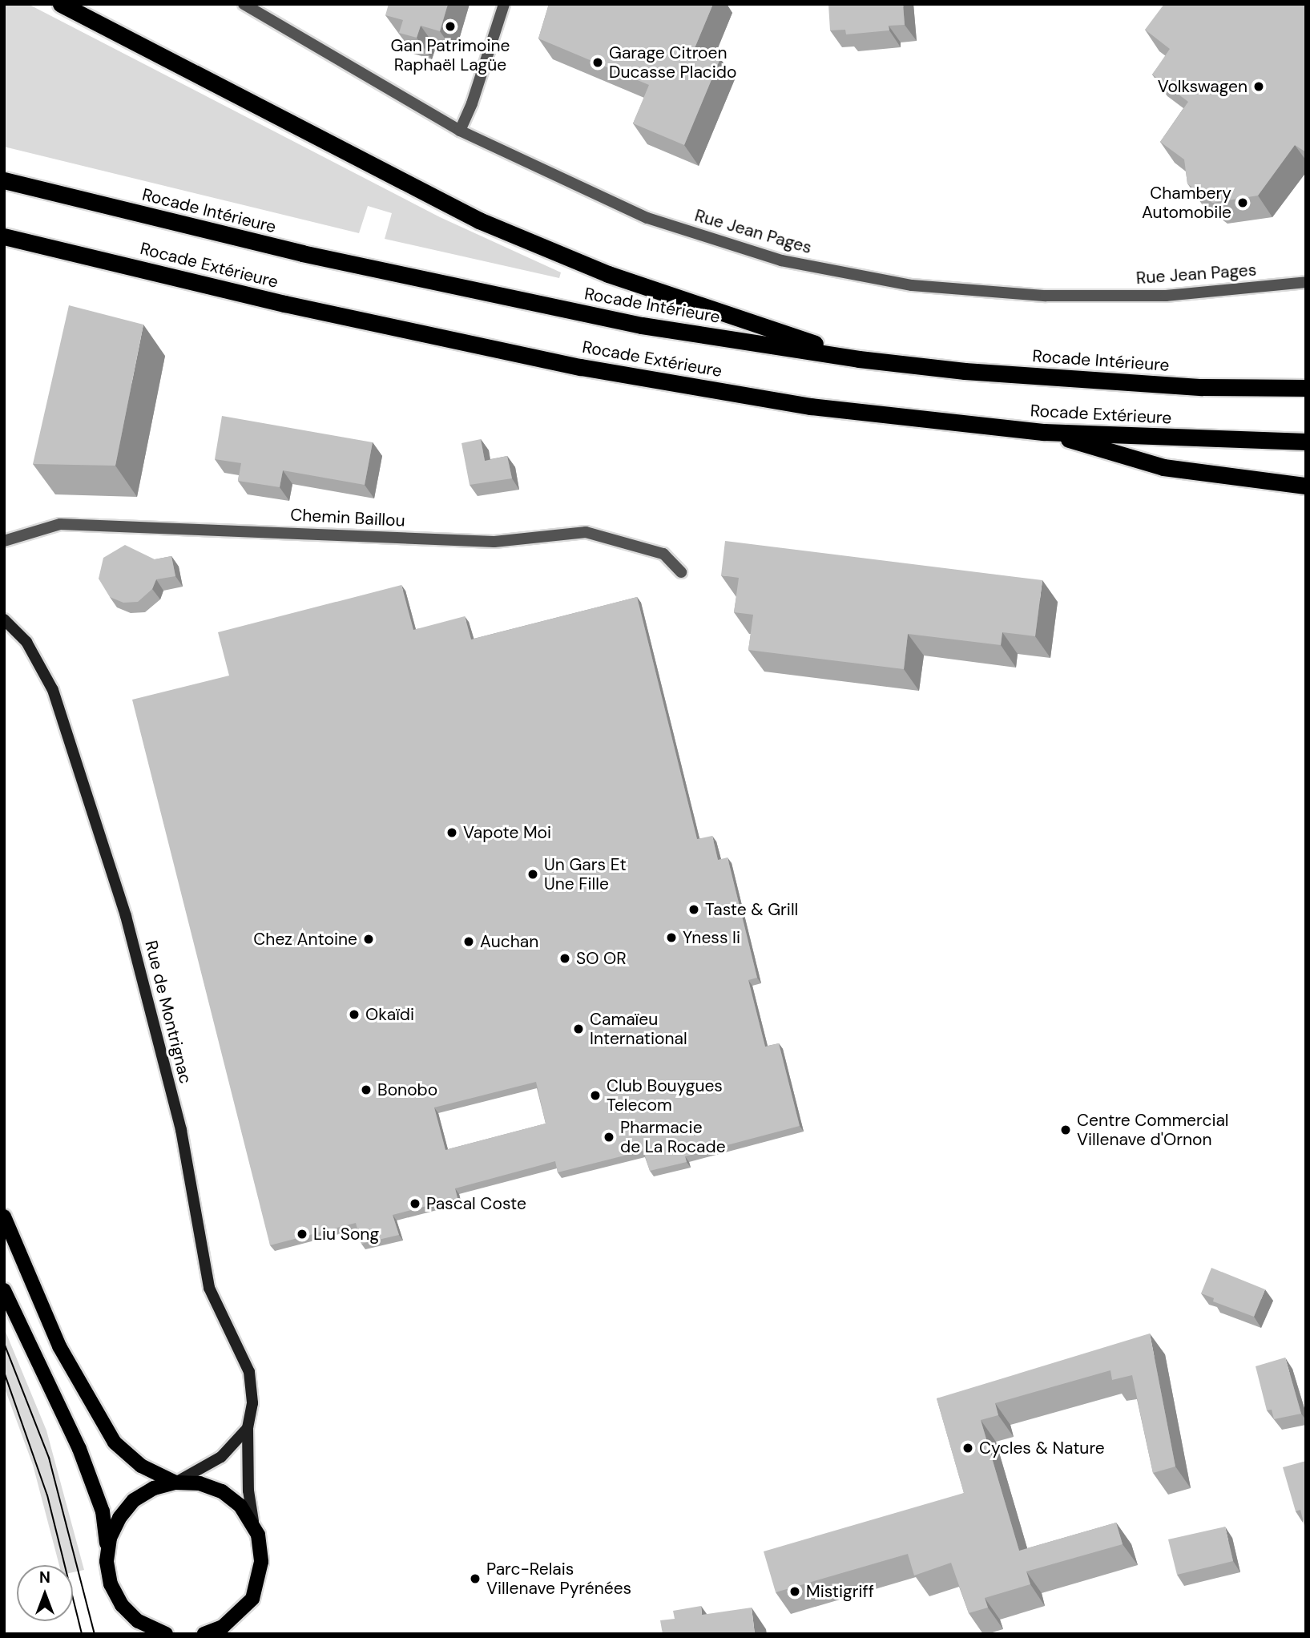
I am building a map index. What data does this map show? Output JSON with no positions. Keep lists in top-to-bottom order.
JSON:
{
  "streets": {
    "highway": ["Rocade Intérieure", "Rocade Extérieure"],
    "main road": ["Rue de Montrignac"],
    "street": ["Rue Jean Pages", "Chemin Baillou"]
  },
  "places": [
    "Gan Patrimoine Raphaël Lagüe",
    "Garage Citroen Ducasse Placido",
    "Volkswagen",
    "Chambery Automobile",
    "Vapote Moi",
    "Un Gars Et Une Fille",
    "Taste & Grill",
    "Yness Ii",
    "Chez Antoine",
    "Auchan",
    "SO OR",
    "Okaïdi",
    "Camaïeu International",
    "Bonobo",
    "Club Bouygues Telecom",
    "Centre Commercial Villenave d'Ornon",
    "Pharmacie de La Rocade",
    "Pascal Coste",
    "Liu Song",
    "Cycles & Nature",
    "Parc-Relais Villenave Pyrénées",
    "Mistigriff"
  ],
  "north": "top"
}
